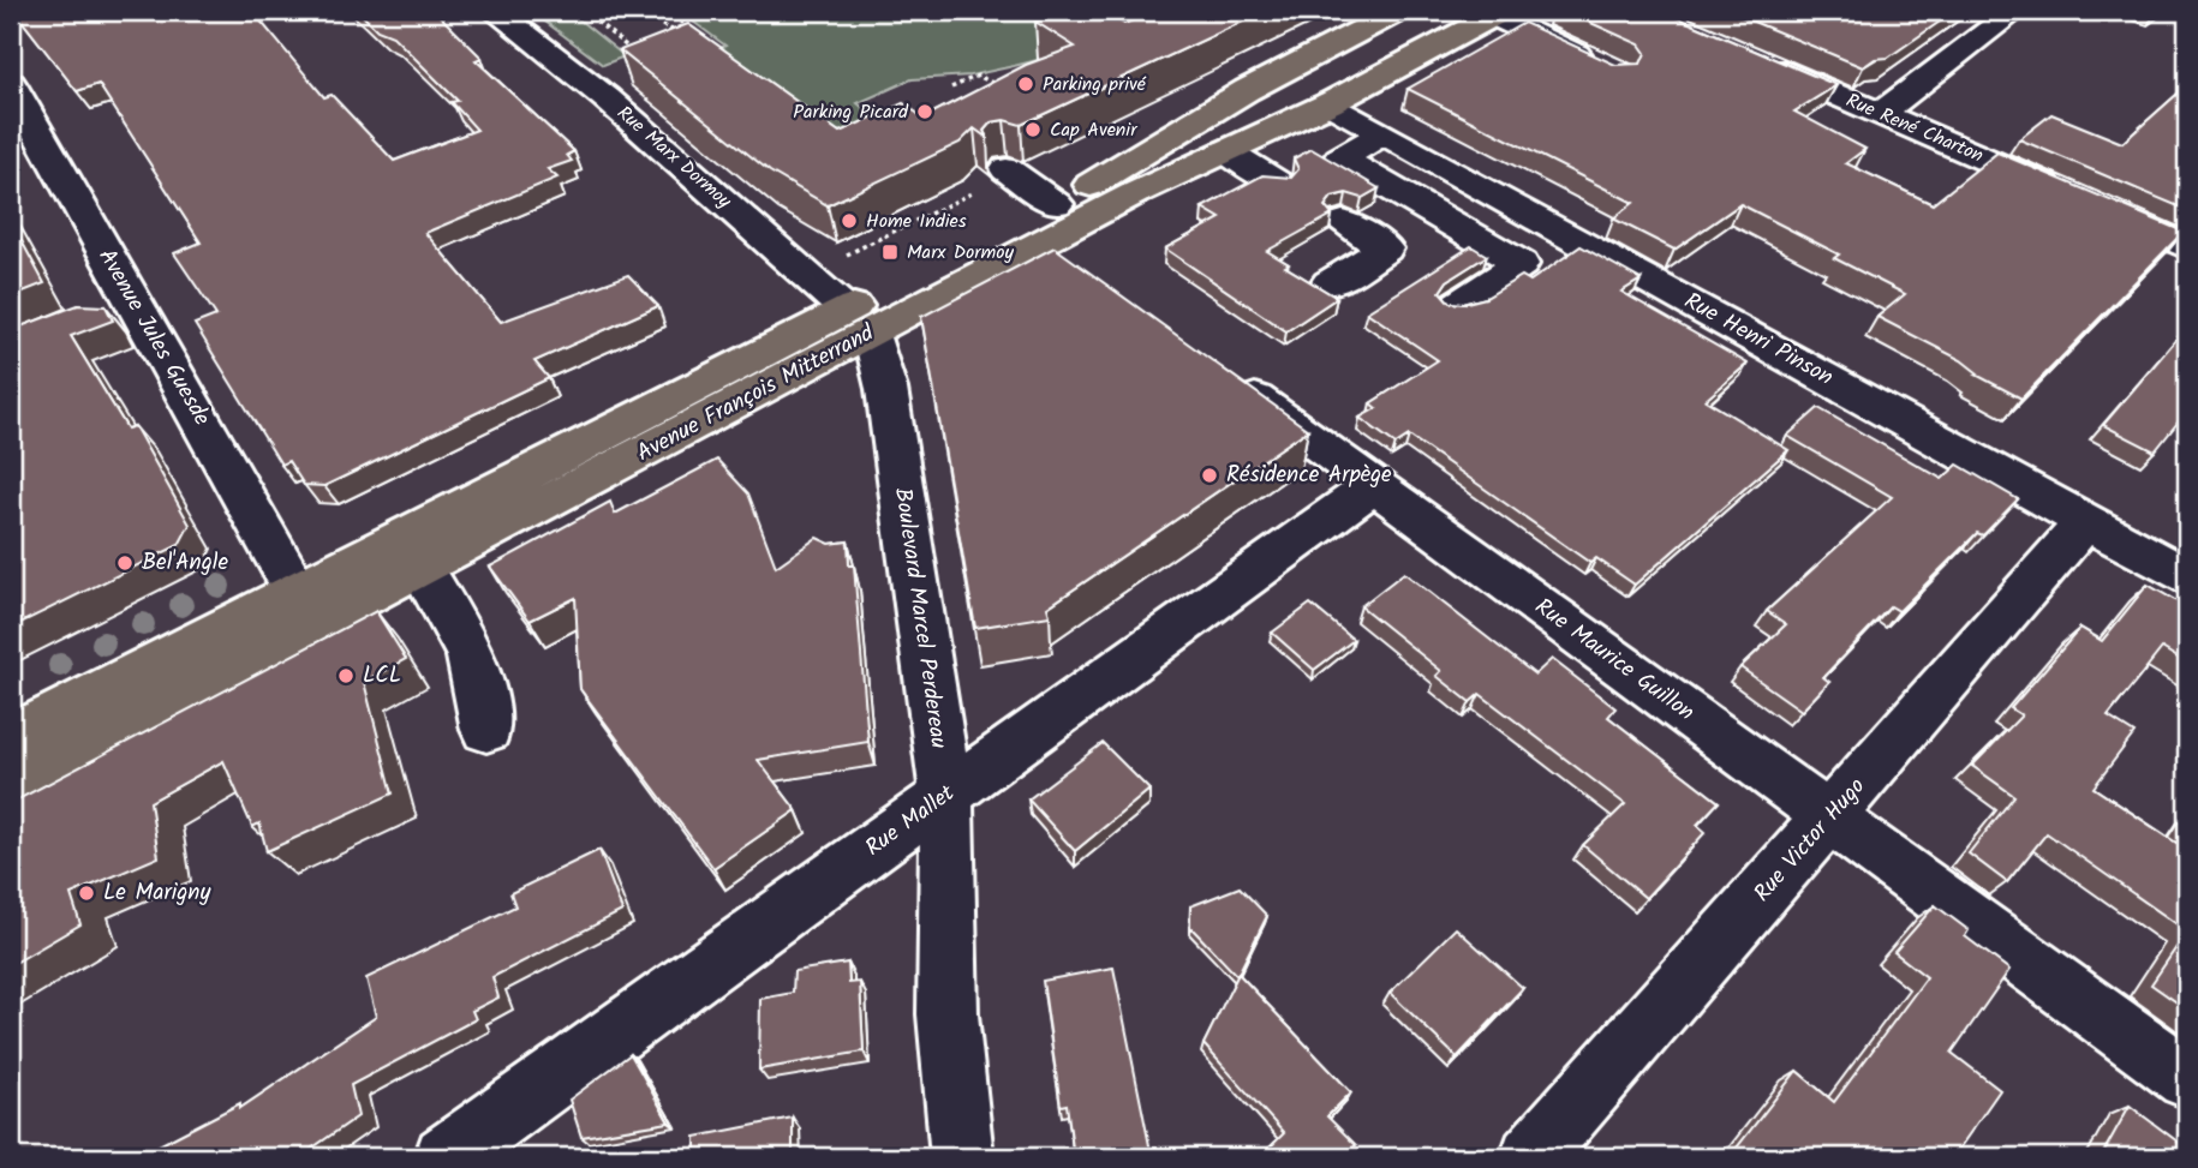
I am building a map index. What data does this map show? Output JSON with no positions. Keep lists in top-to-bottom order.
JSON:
{
  "streets": {
    "main road": ["Avenue François Mitterrand"],
    "street": [
      "Rue René Charton",
      "Rue Marx Dormoy",
      "Avenue Jules Guesde",
      "Rue Henri Pinson",
      "Boulevard Marcel Perdereau",
      "Rue Maurice Guillon",
      "Rue Mallet",
      "Rue Victor Hugo"
    ]
  },
  "crossings": [
    ["Rue Marx Dormoy", "Avenue François Mitterrand"],
    ["Rue Marx Dormoy", "Boulevard Marcel Perdereau"],
    ["Avenue Jules Guesde", "Avenue François Mitterrand"],
    ["Rue Henri Pinson", "Avenue François Mitterrand"],
    ["Rue Henri Pinson", "Rue Victor Hugo"],
    ["Avenue François Mitterrand", "Boulevard Marcel Perdereau"],
    ["Boulevard Marcel Perdereau", "Rue Mallet"],
    ["Rue Maurice Guillon", "Rue Mallet"],
    ["Rue Maurice Guillon", "Rue Victor Hugo"]
  ],
  "places": {
    "other": [
      "Parking privé",
      "Parking Picard",
      "Cap Avenir",
      "Home Indies",
      "Résidence Arpège",
      "Bel'Angle",
      "LCL",
      "Le Marigny"
    ],
    "transit": ["Marx Dormoy"]
  }
}
